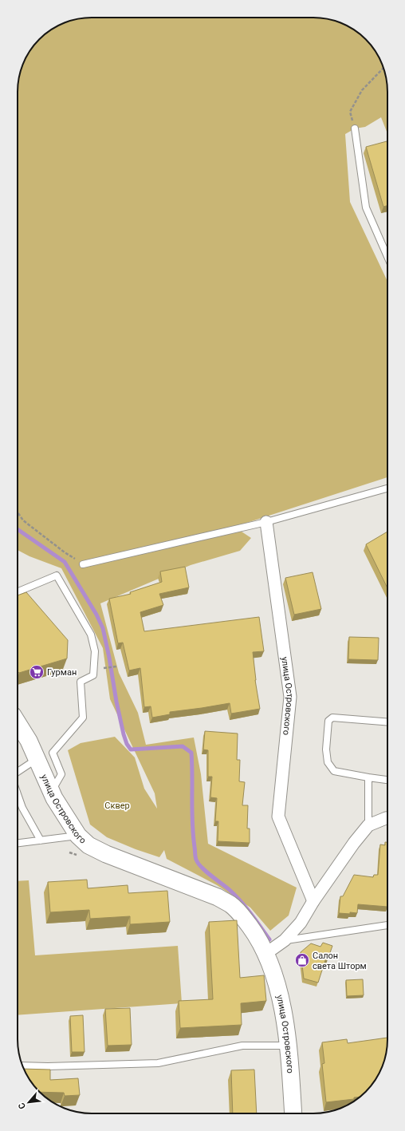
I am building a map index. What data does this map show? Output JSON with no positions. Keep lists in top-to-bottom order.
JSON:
{
  "streets": {
    "street": ["улица Островского"]
  },
  "parks": ["Сквер"],
  "places": {
    "supermarket": ["Гурман"],
    "shop": ["Салон света Шторм"]
  },
  "north": "bottom left"
}
